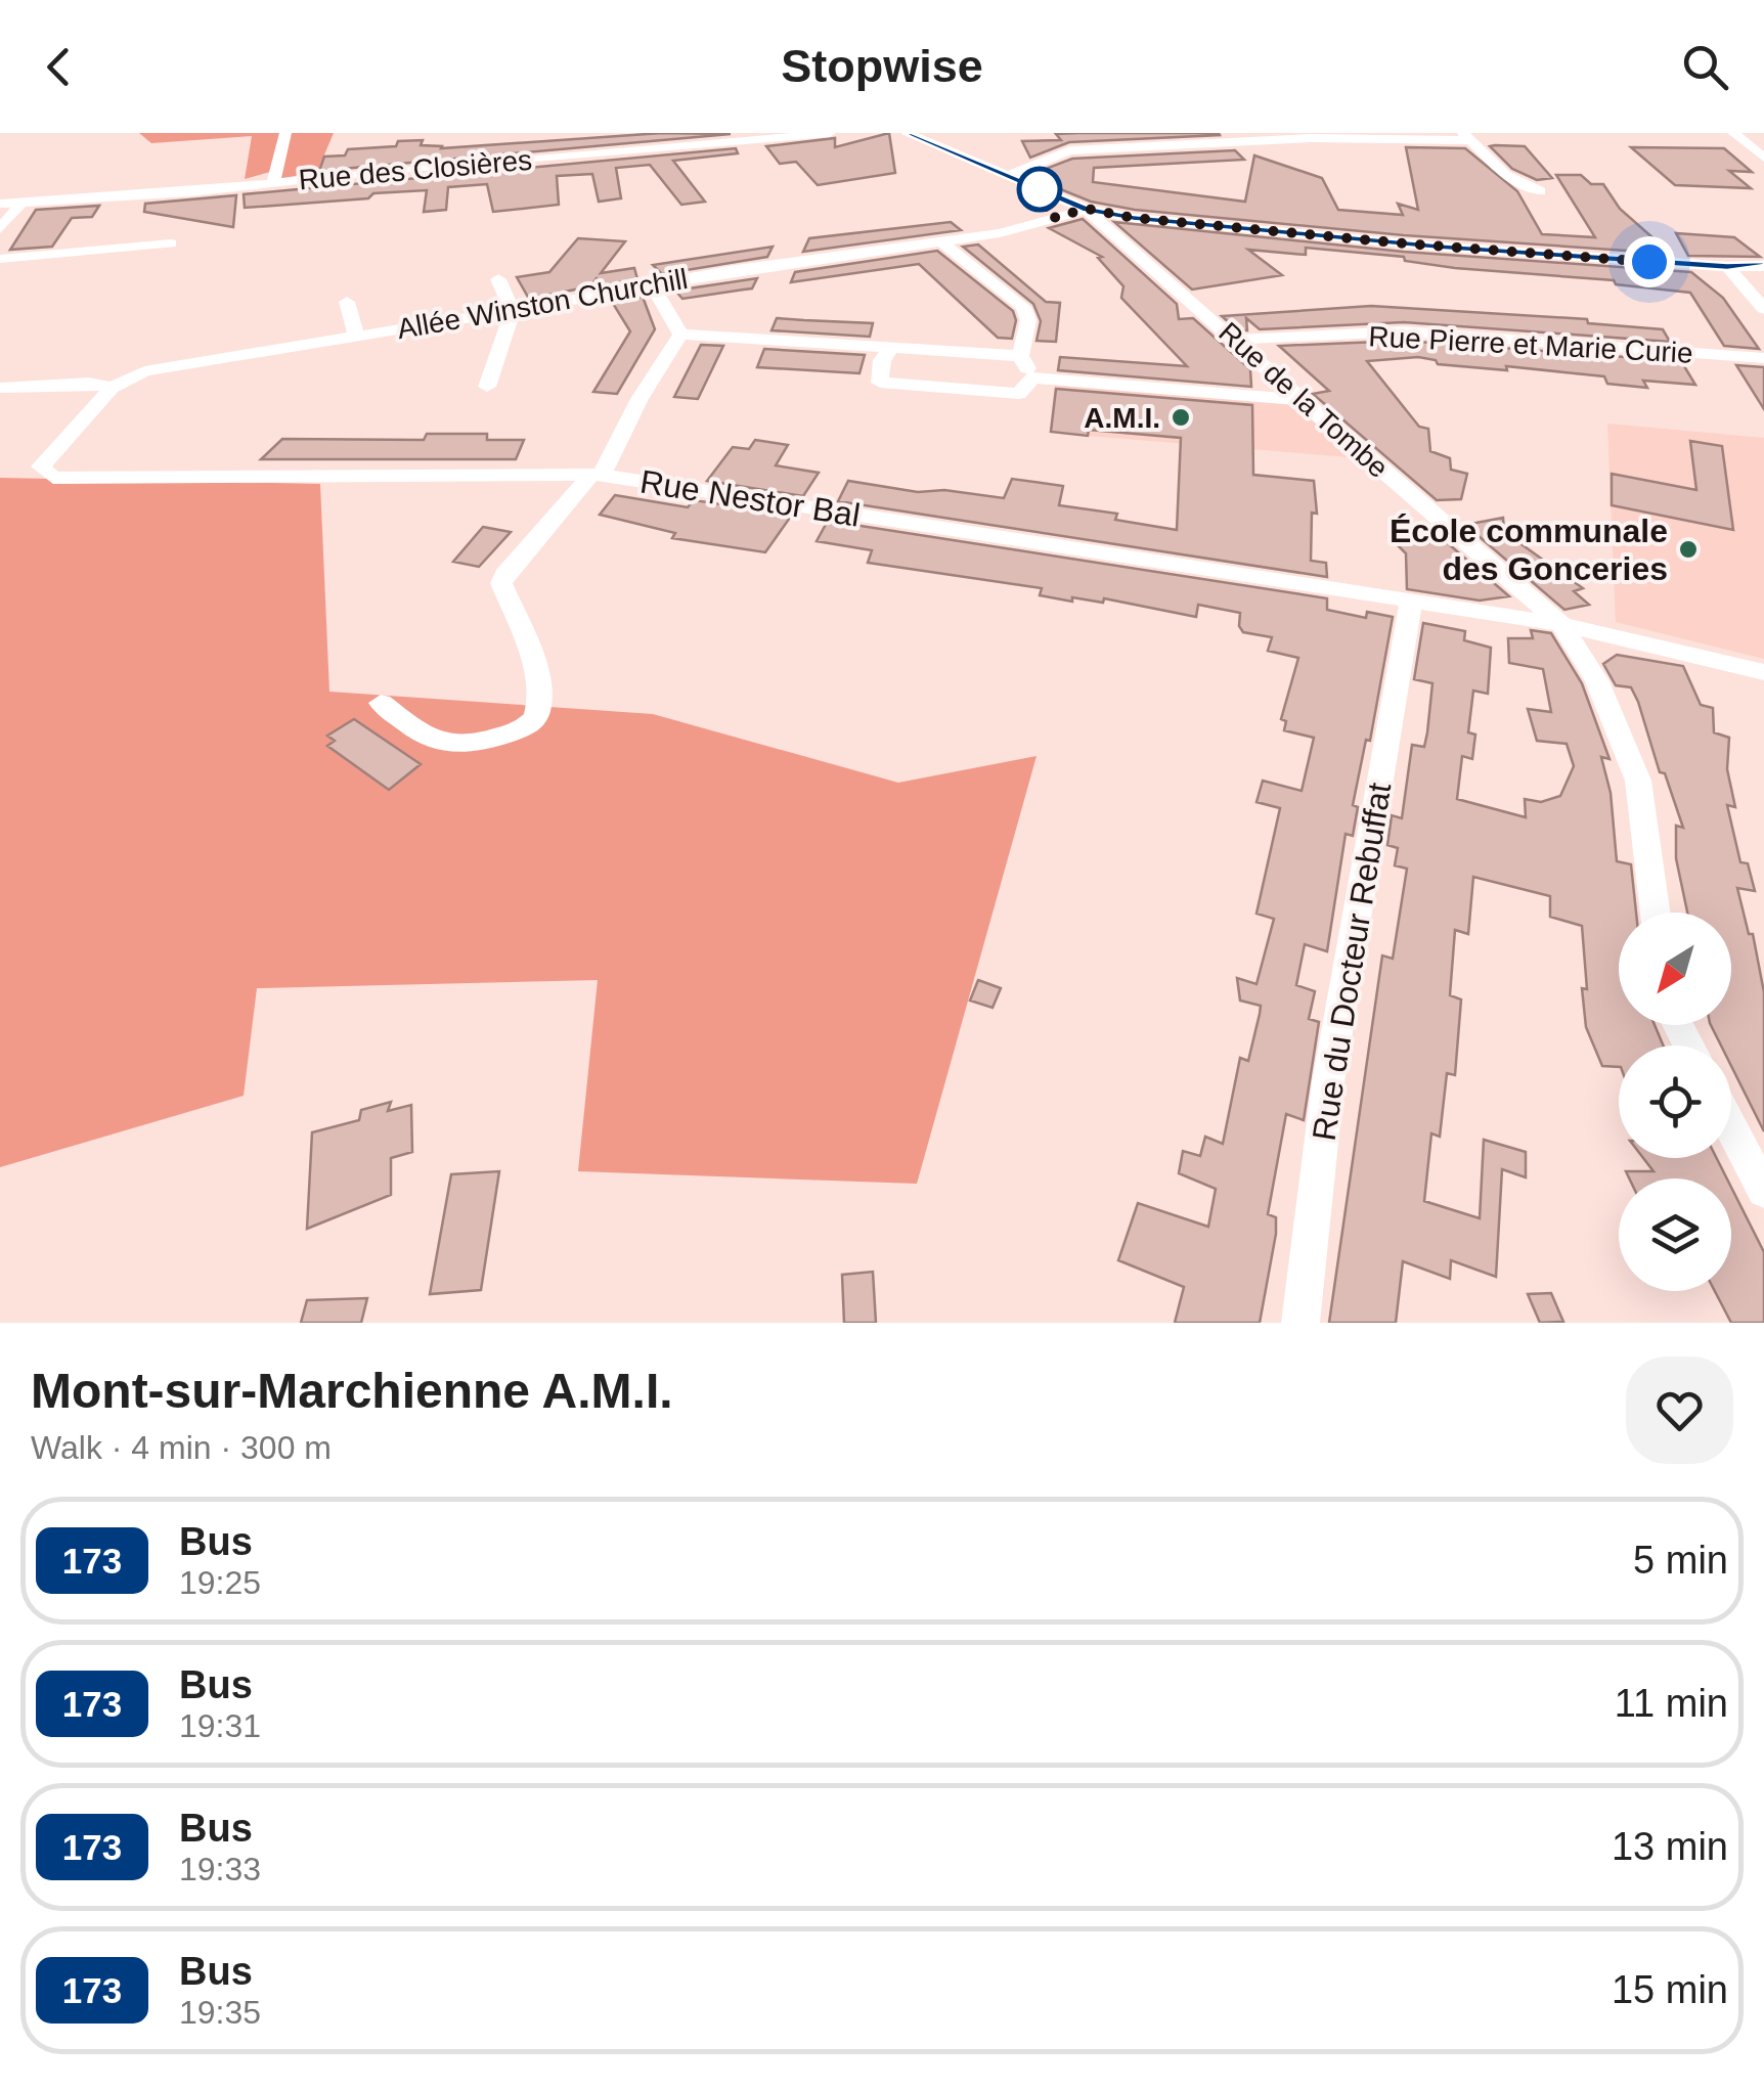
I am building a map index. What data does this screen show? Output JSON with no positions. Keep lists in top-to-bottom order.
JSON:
{
  "streets": {
    "street": [
      "Rue des Closières",
      "Allée Winston Churchill",
      "Rue Pierre et Marie Curie",
      "Rue de la Tombe",
      "Rue Nestor Bal",
      "Rue du Docteur Rebuffat"
    ]
  },
  "crossings": [
    ["Allée Winston Churchill", "Rue de la Tombe"],
    ["Allée Winston Churchill", "Rue Nestor Bal"],
    ["Rue Pierre et Marie Curie", "Rue de la Tombe"],
    ["Rue de la Tombe", "Rue Nestor Bal"],
    ["Rue Nestor Bal", "Rue du Docteur Rebuffat"]
  ],
  "places": ["A.M.I.", "École communale des Gonceries"],
  "lines": ["bus line 173"],
  "north": "bottom left",
  "page": {
    "header": "Stopwise",
    "heading": ["Mont-sur-Marchienne A.M.I.", "Walk · 4 min · 300 m"],
    "list": [
      {
        "mark": "173",
        "name": "Bus",
        "note": "19:25",
        "value": "5 min"
      },
      {
        "mark": "173",
        "name": "Bus",
        "note": "19:31",
        "value": "11 min"
      },
      {
        "mark": "173",
        "name": "Bus",
        "note": "19:33",
        "value": "13 min"
      },
      {
        "mark": "173",
        "name": "Bus",
        "note": "19:35",
        "value": "15 min"
      }
    ]
  }
}
